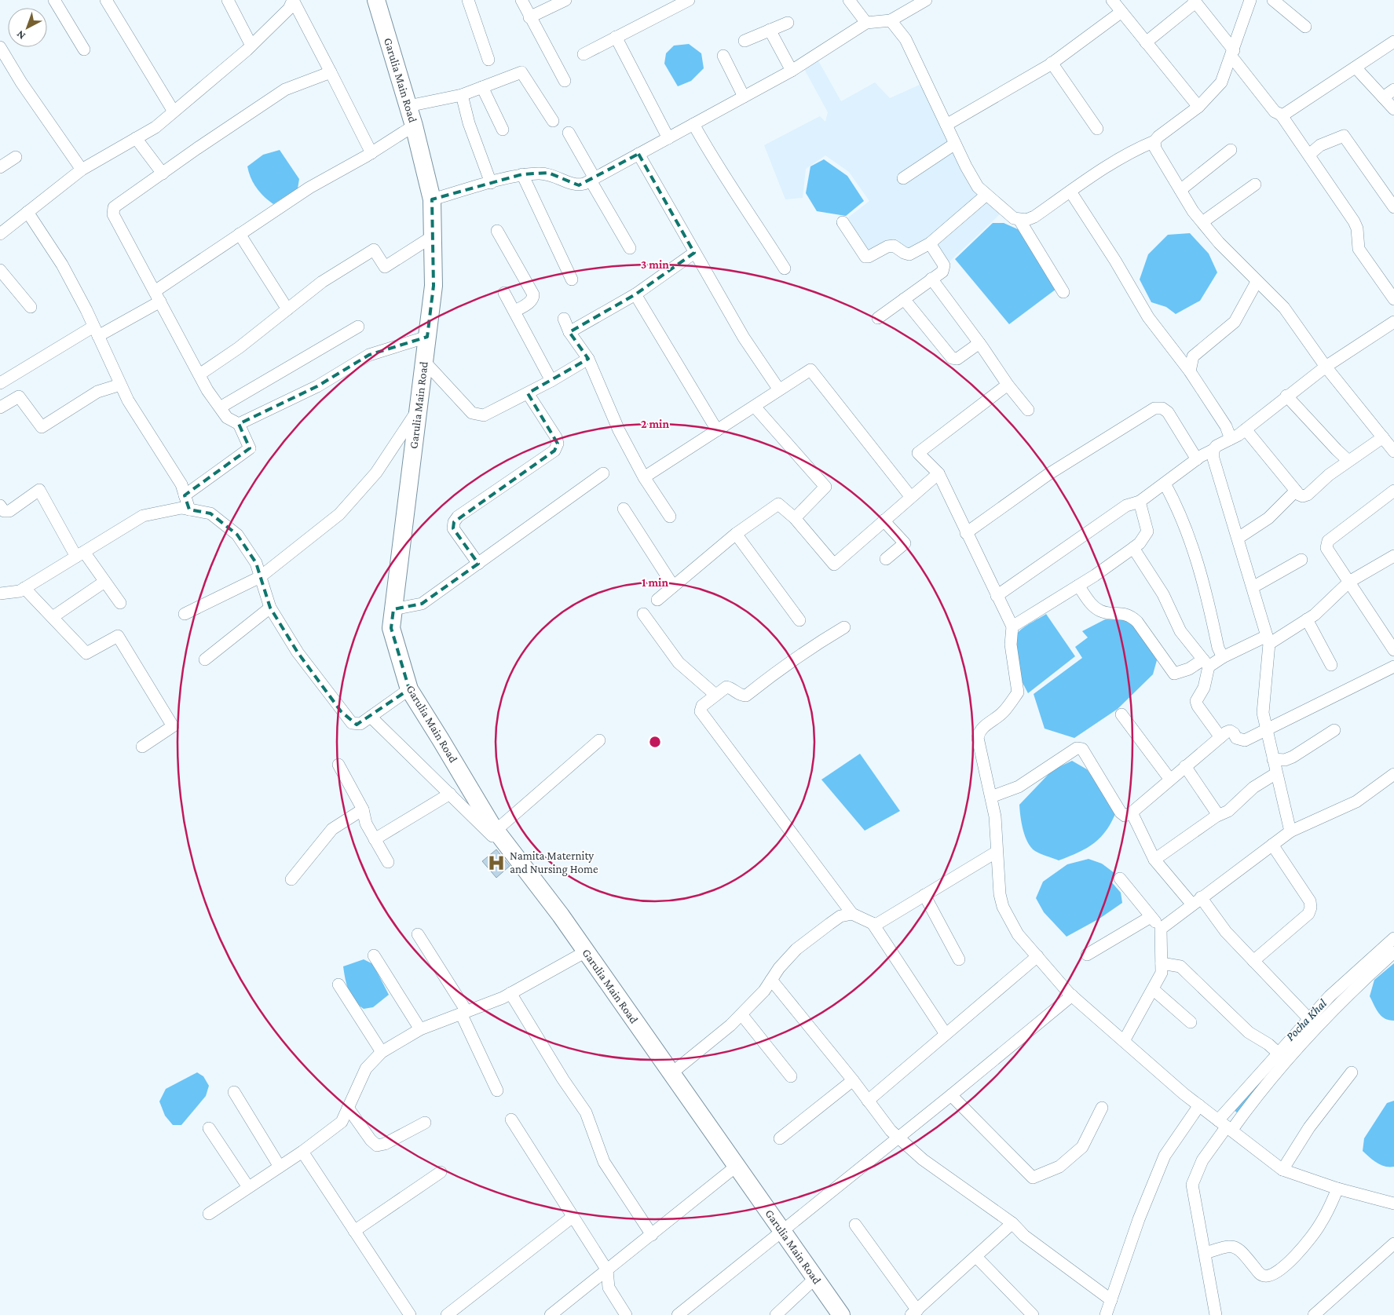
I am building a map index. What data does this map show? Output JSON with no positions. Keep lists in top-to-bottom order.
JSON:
{
  "streets": {
    "street": ["Garulia Main Road"]
  },
  "water": ["Pocha Khal"],
  "places": {
    "hospital": ["Namita Maternity and Nursing Home"]
  },
  "north": "bottom left",
  "rings": ["3 min", "2 min", "1 min"]
}
